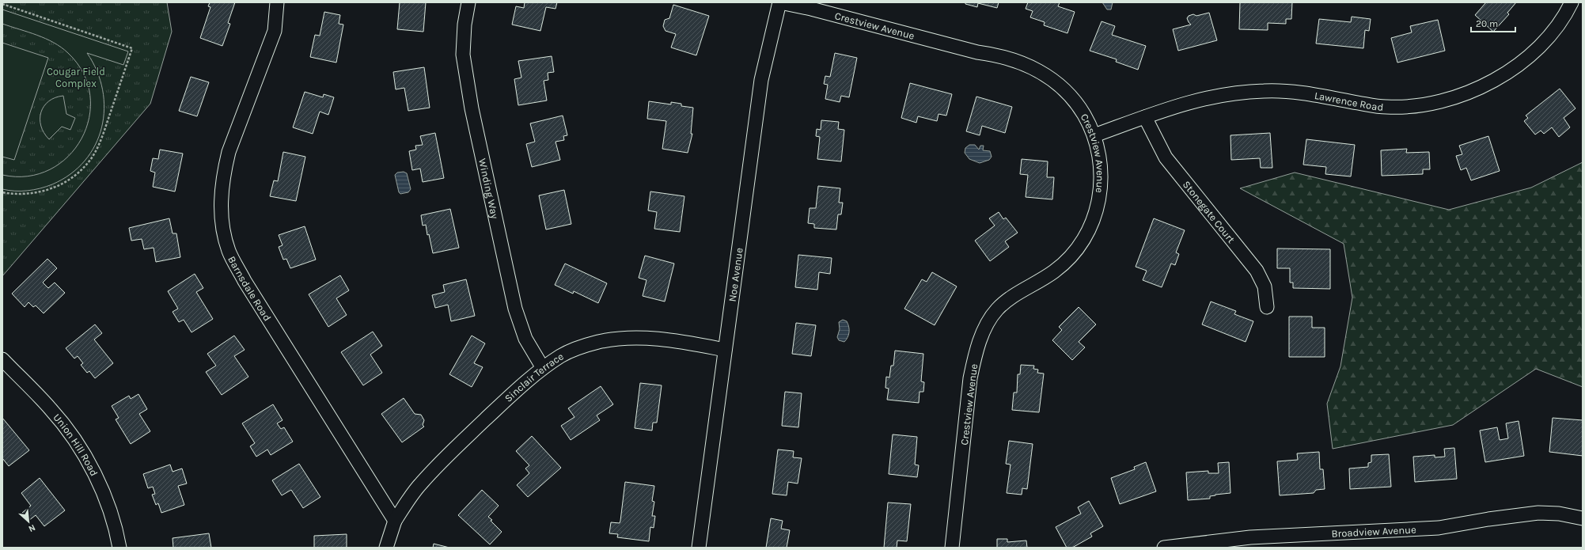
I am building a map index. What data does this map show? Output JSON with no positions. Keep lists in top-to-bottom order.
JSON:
{
  "streets": {
    "street": [
      "Crestview Avenue",
      "Lawrence Road",
      "Winding Way",
      "Stonegate Court",
      "Noe Avenue",
      "Barnsdale Road",
      "Sinclair Terrace",
      "Union Hill Road",
      "Broadview Avenue"
    ]
  },
  "crossings": [
    ["Crestview Avenue", "Lawrence Road"],
    ["Crestview Avenue", "Noe Avenue"],
    ["Lawrence Road", "Stonegate Court"],
    ["Winding Way", "Sinclair Terrace"],
    ["Noe Avenue", "Sinclair Terrace"],
    ["Barnsdale Road", "Sinclair Terrace"]
  ],
  "parks": ["Cougar Field Complex"],
  "scale_bar": "20 m",
  "north": "bottom right"
}
